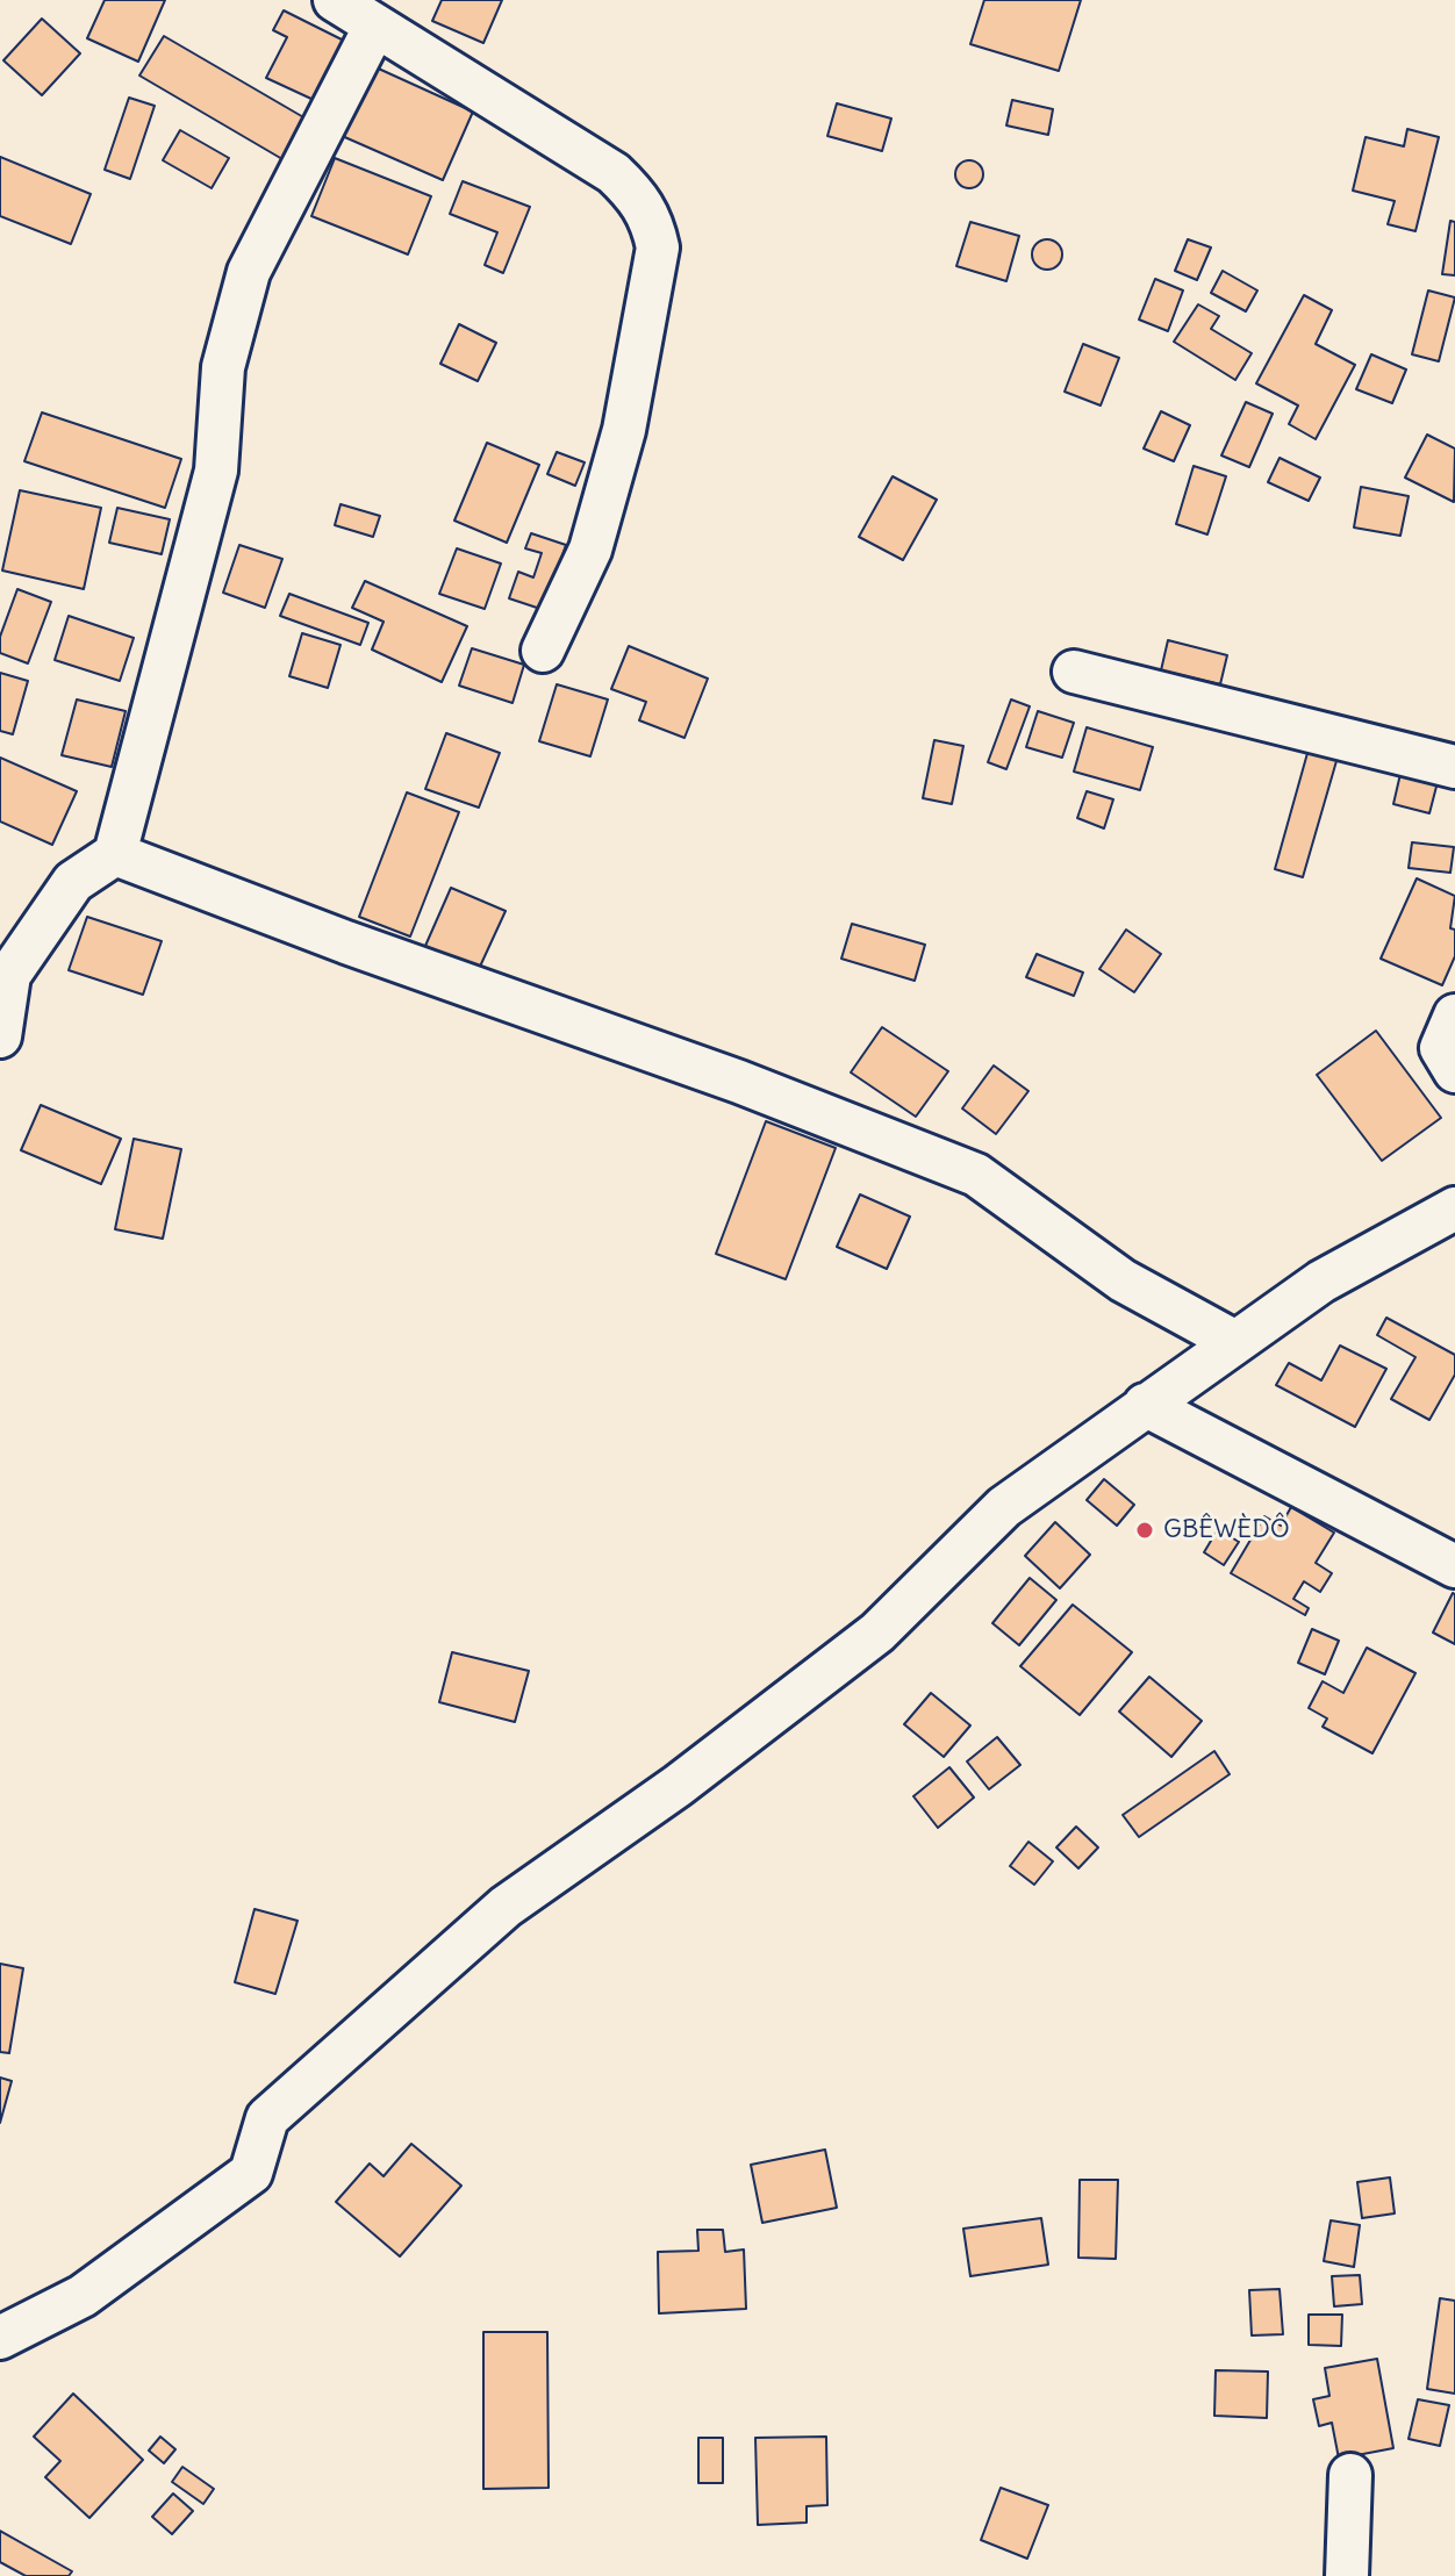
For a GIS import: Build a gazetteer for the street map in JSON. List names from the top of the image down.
{
  "places": ["GBÊWÈDÔ"]
}
